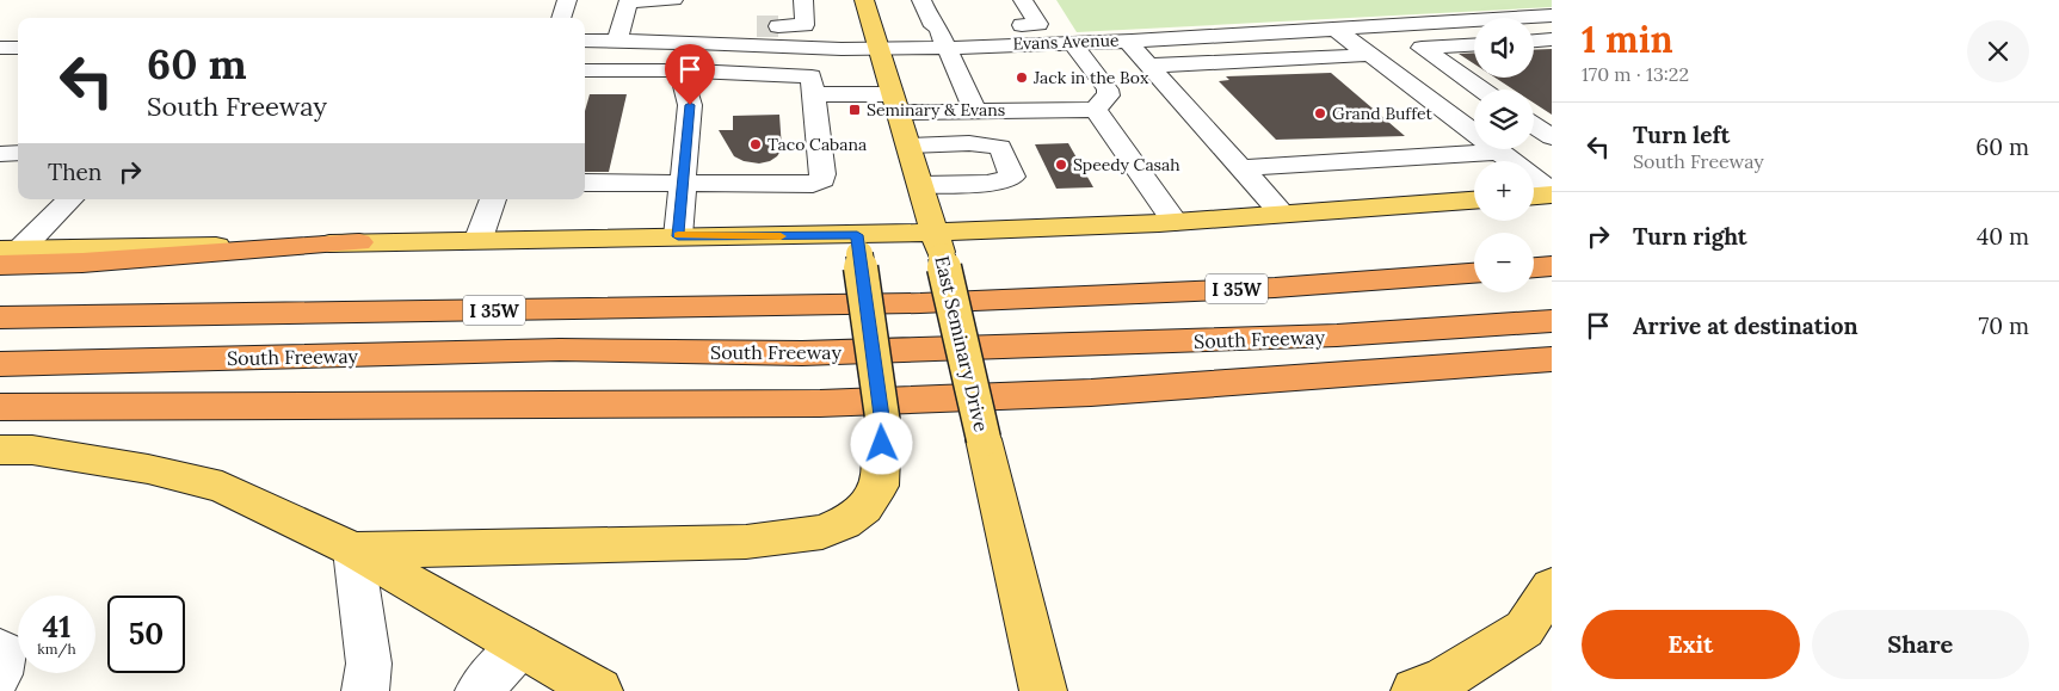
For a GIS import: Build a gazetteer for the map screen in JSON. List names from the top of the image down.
{
  "streets": {
    "highway": ["I 35W", "South Freeway"],
    "main road": ["East Seminary Drive"],
    "street": ["Evans Avenue"]
  },
  "crossings": [
    ["Evans Avenue", "East Seminary Drive"]
  ],
  "places": {
    "other": [
      "Jack in the Box",
      "Grand Buffet",
      "Taco Cabana",
      "Speedy Casah"
    ],
    "transit": ["Seminary & Evans"]
  },
  "page": {
    "heading": ["1 min", "170 m · 13:22"],
    "map_buttons": ["+", "−"],
    "turn": ["60 m", "South Freeway"],
    "list": [
      {
        "name": "Turn left",
        "note": "South Freeway",
        "value": "60 m"
      },
      {
        "name": "Turn right",
        "value": "40 m"
      },
      {
        "name": "Arrive at destination",
        "value": "70 m"
      }
    ],
    "then": "Then",
    "speed": "41 km/h",
    "limit": "50",
    "buttons": ["Exit", "Share"]
  }
}
